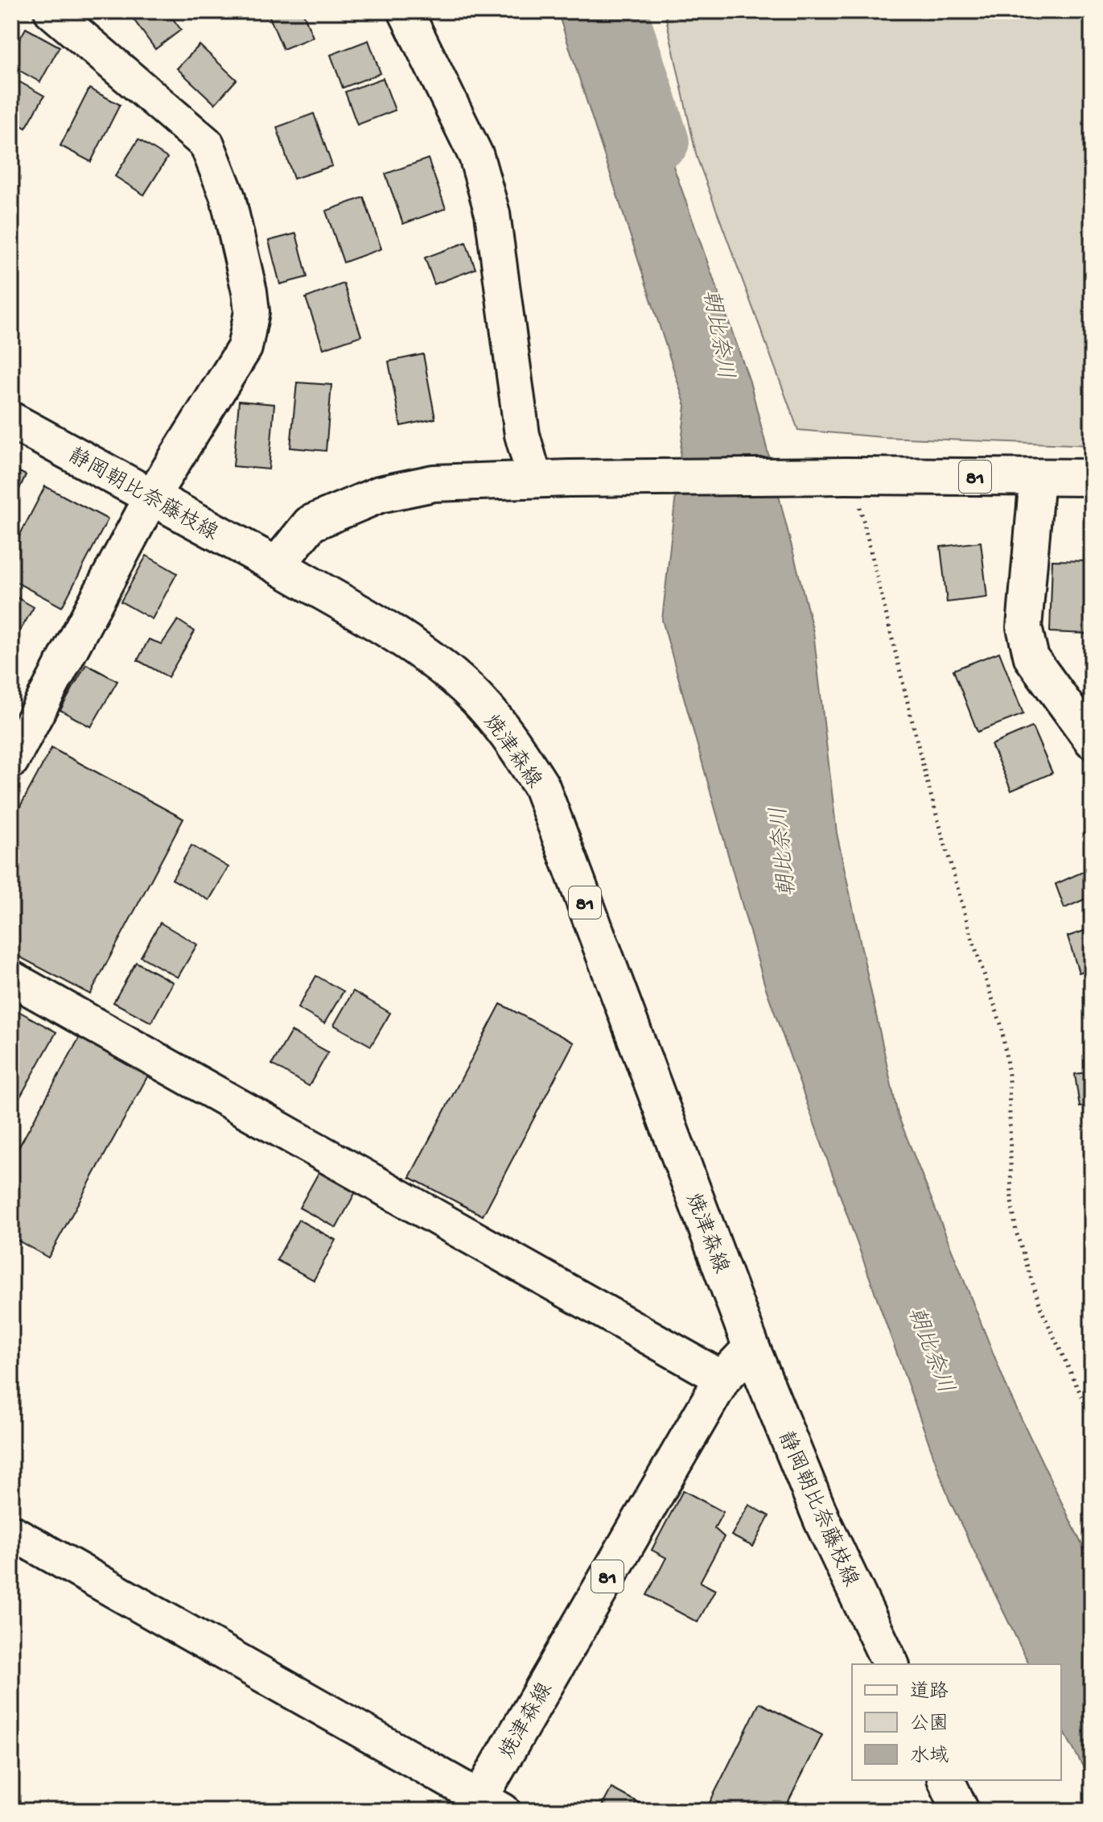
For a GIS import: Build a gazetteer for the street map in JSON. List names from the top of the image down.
{
  "streets": {
    "main road": ["81", "静岡朝比奈藤枝線", "焼津森線"]
  },
  "crossings": [
    ["81", "静岡朝比奈藤枝線"],
    ["81", "焼津森線"],
    ["静岡朝比奈藤枝線", "焼津森線"]
  ],
  "water": ["朝比奈川"],
  "legend": ["道路", "公園", "水域"]
}
